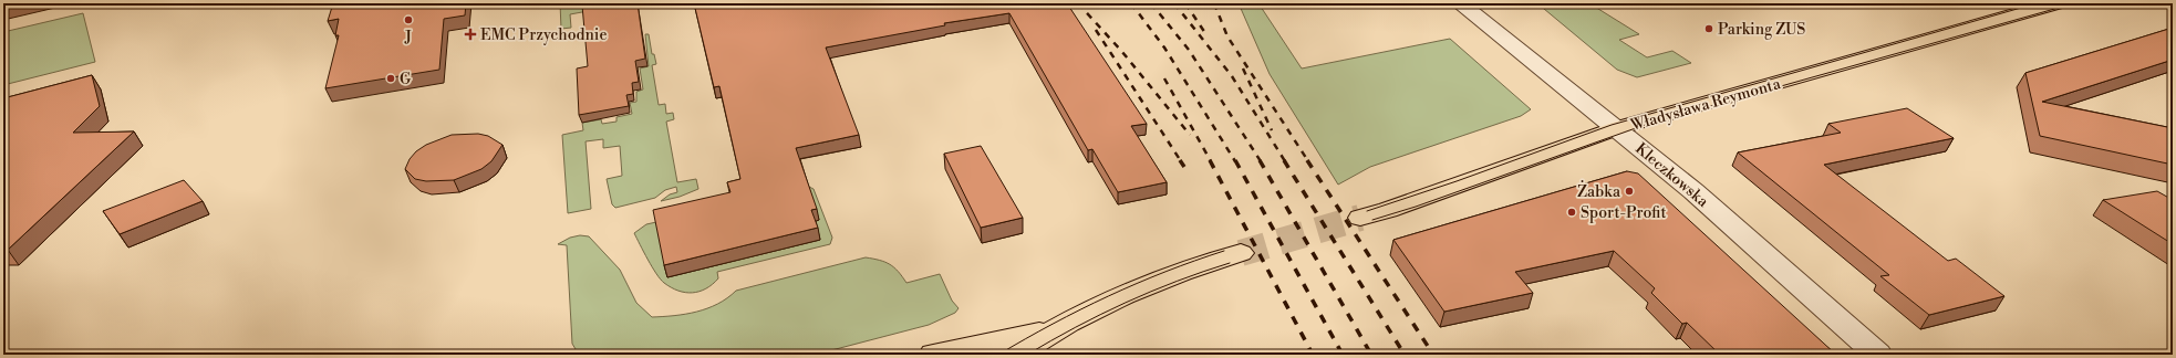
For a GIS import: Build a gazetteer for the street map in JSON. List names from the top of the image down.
{
  "streets": {
    "main road": ["Władysława Reymonta"],
    "street": ["Kleczkowska"]
  },
  "crossings": [
    ["Władysława Reymonta", "Kleczkowska"]
  ],
  "places": {
    "other": [
      "J",
      "Parking ZUS",
      "G",
      "Żabka",
      "Sport-Profit"
    ],
    "health": ["EMC Przychodnie"]
  }
}
